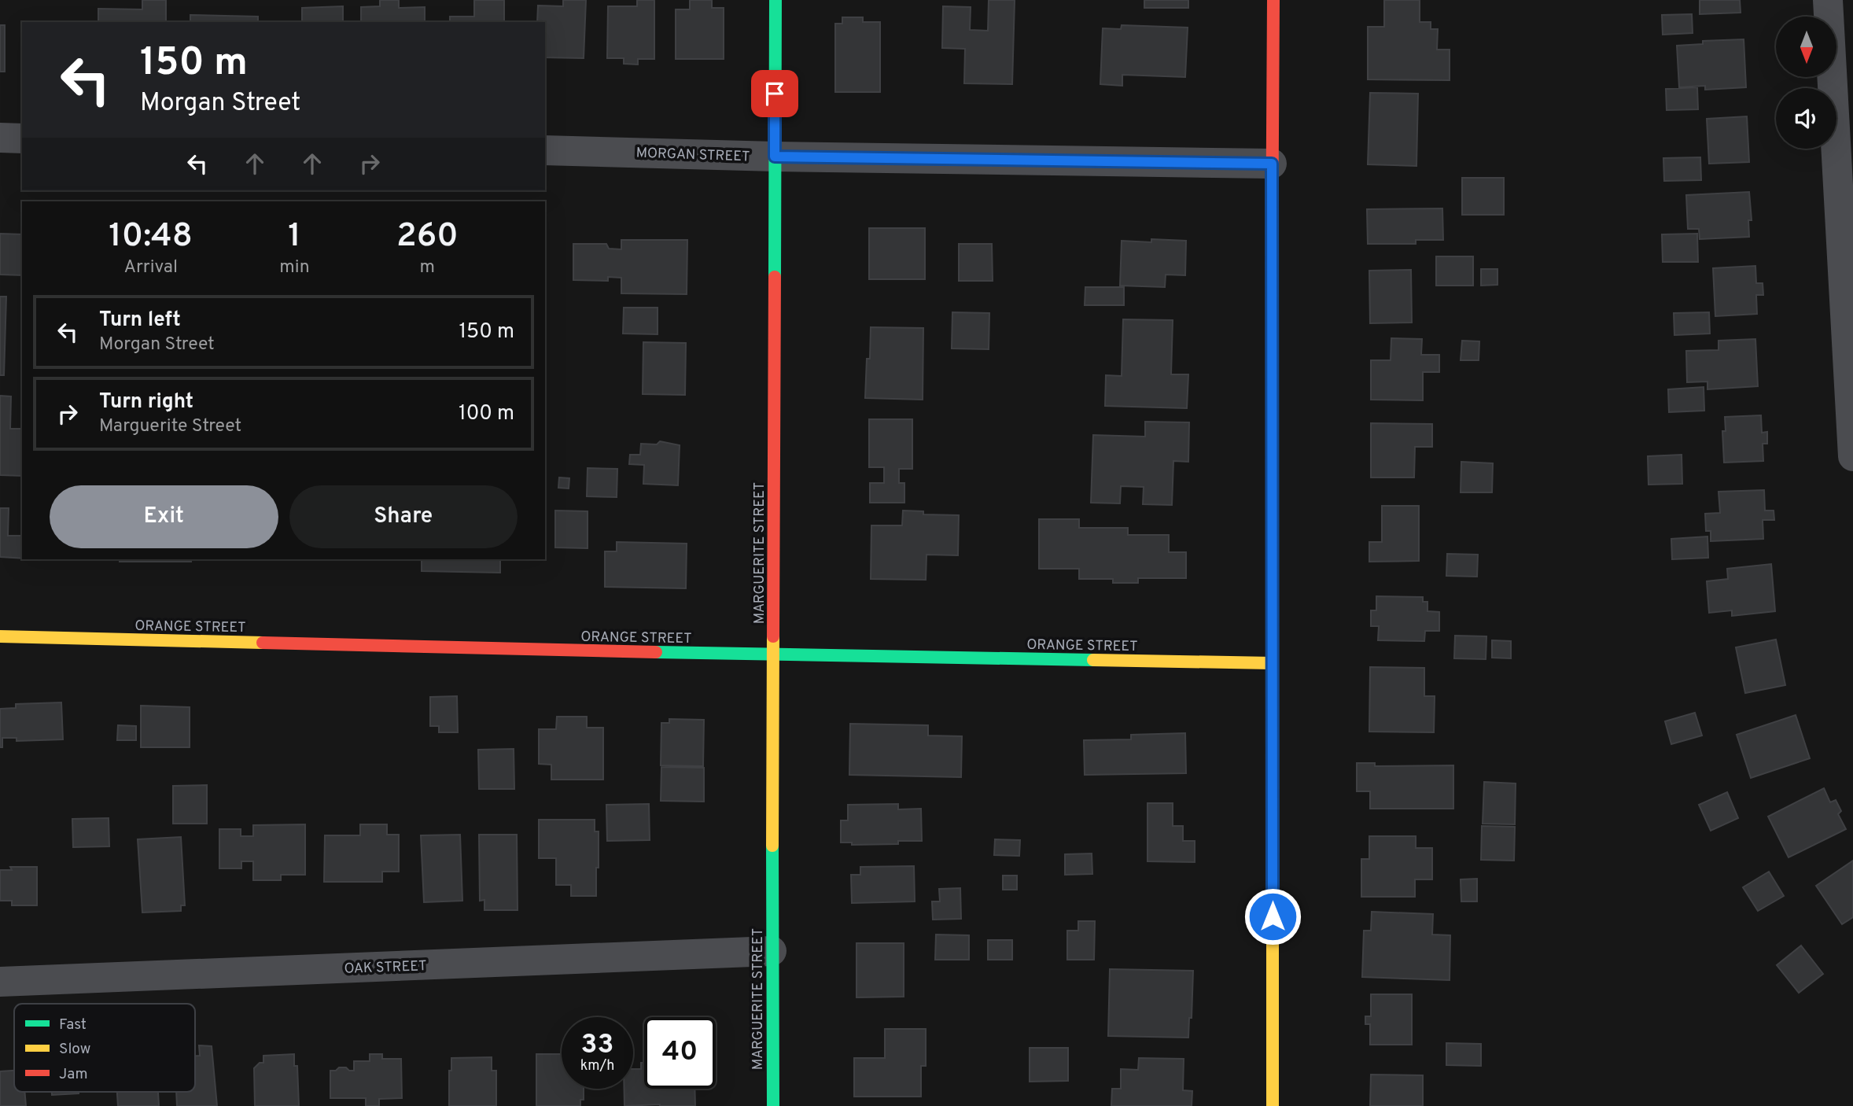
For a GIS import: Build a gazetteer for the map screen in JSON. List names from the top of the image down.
{
  "streets": {
    "street": [
      "MORGAN STREET",
      "MARGUERITE STREET",
      "ORANGE STREET",
      "OAK STREET"
    ]
  },
  "crossings": [
    ["MORGAN STREET", "MARGUERITE STREET"],
    ["MARGUERITE STREET", "ORANGE STREET"],
    ["MARGUERITE STREET", "OAK STREET"]
  ],
  "legend": ["Fast", "Slow", "Jam"],
  "north": "bottom",
  "page": {
    "turn": ["150 m", "Morgan Street"],
    "eta": [
      "10:48",
      "Arrival",
      "1",
      "min",
      "260",
      "m"
    ],
    "list": [
      {
        "name": "Turn left",
        "note": "Morgan Street",
        "value": "150 m"
      },
      {
        "name": "Turn right",
        "note": "Marguerite Street",
        "value": "100 m"
      }
    ],
    "buttons": ["Exit", "Share"],
    "speed": "33 km/h",
    "limit": "40"
  }
}
